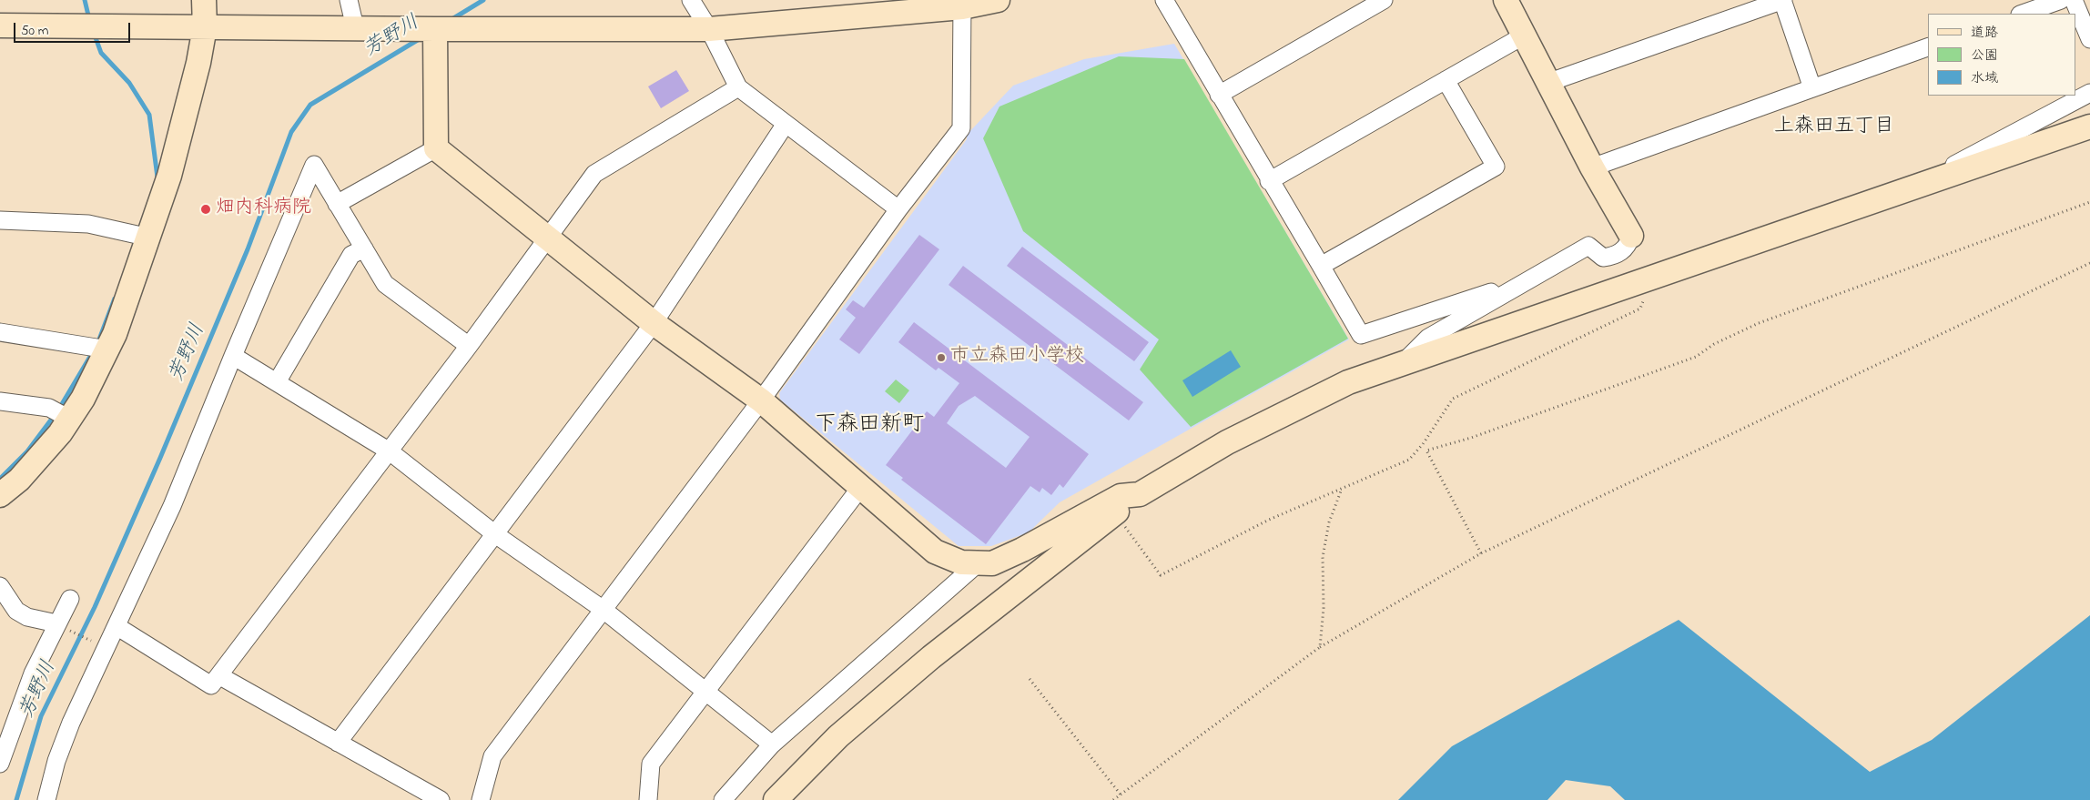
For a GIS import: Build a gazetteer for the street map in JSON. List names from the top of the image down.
{
  "districts": ["上森田五丁目", "下森田新町"],
  "water": ["芳野川"],
  "places": ["畑内科病院", "市立森田小学校"],
  "legend": ["道路", "公園", "水域"],
  "scale_bar": "50 m"
}
